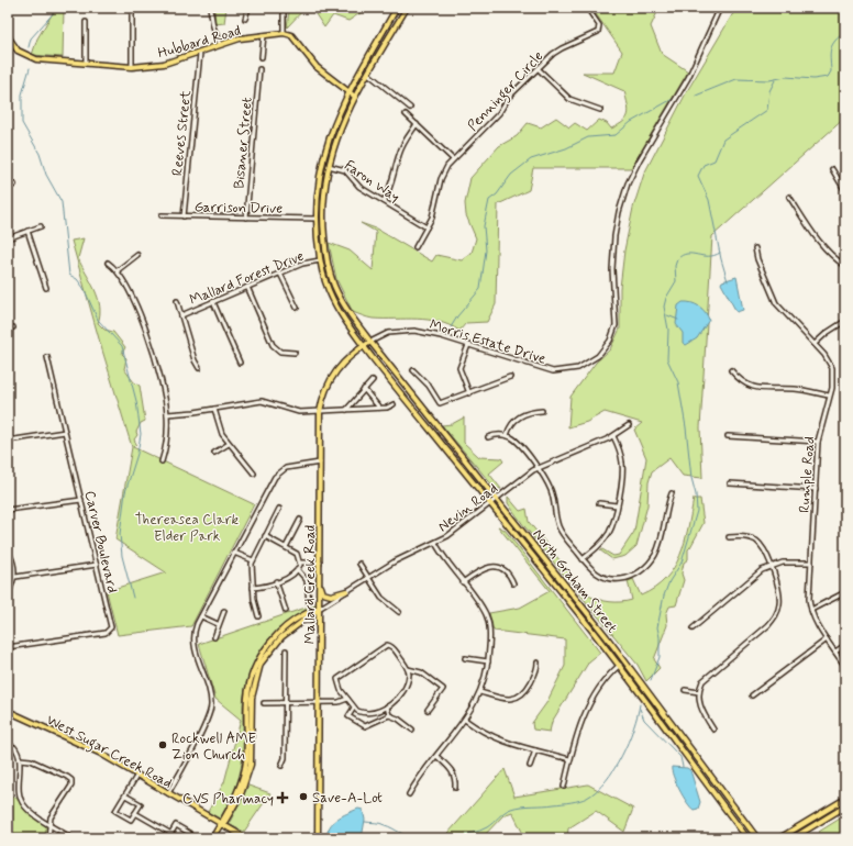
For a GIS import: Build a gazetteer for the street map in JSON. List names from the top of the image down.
{
  "streets": {
    "main road": [
      "Hubbard Road",
      "Nevin Road",
      "North Graham Street",
      "Mallard Creek Road",
      "West Sugar Creek Road"
    ],
    "street": [
      "Penninger Circle",
      "Reeves Street",
      "Bisaner Street",
      "Faron Way",
      "Garrison Drive",
      "Mallard Forest Drive",
      "Morris Estate Drive",
      "Rumple Road",
      "Carver Boulevard"
    ]
  },
  "crossings": [
    ["Hubbard Road", "Reeves Street"],
    ["Penninger Circle", "Faron Way"],
    ["Reeves Street", "Garrison Drive"],
    ["Bisaner Street", "Garrison Drive"],
    ["Morris Estate Drive", "North Graham Street"],
    ["Morris Estate Drive", "Mallard Creek Road"],
    ["Nevin Road", "North Graham Street"],
    ["Nevin Road", "Mallard Creek Road"],
    ["Nevin Road", "West Sugar Creek Road"],
    ["North Graham Street", "Mallard Creek Road"]
  ],
  "parks": ["Thereasea Clark Elder Park"],
  "places": {
    "other": ["Rockwell AME Zion Church", "Save-A-Lot"],
    "health": ["CVS Pharmacy"]
  }
}
